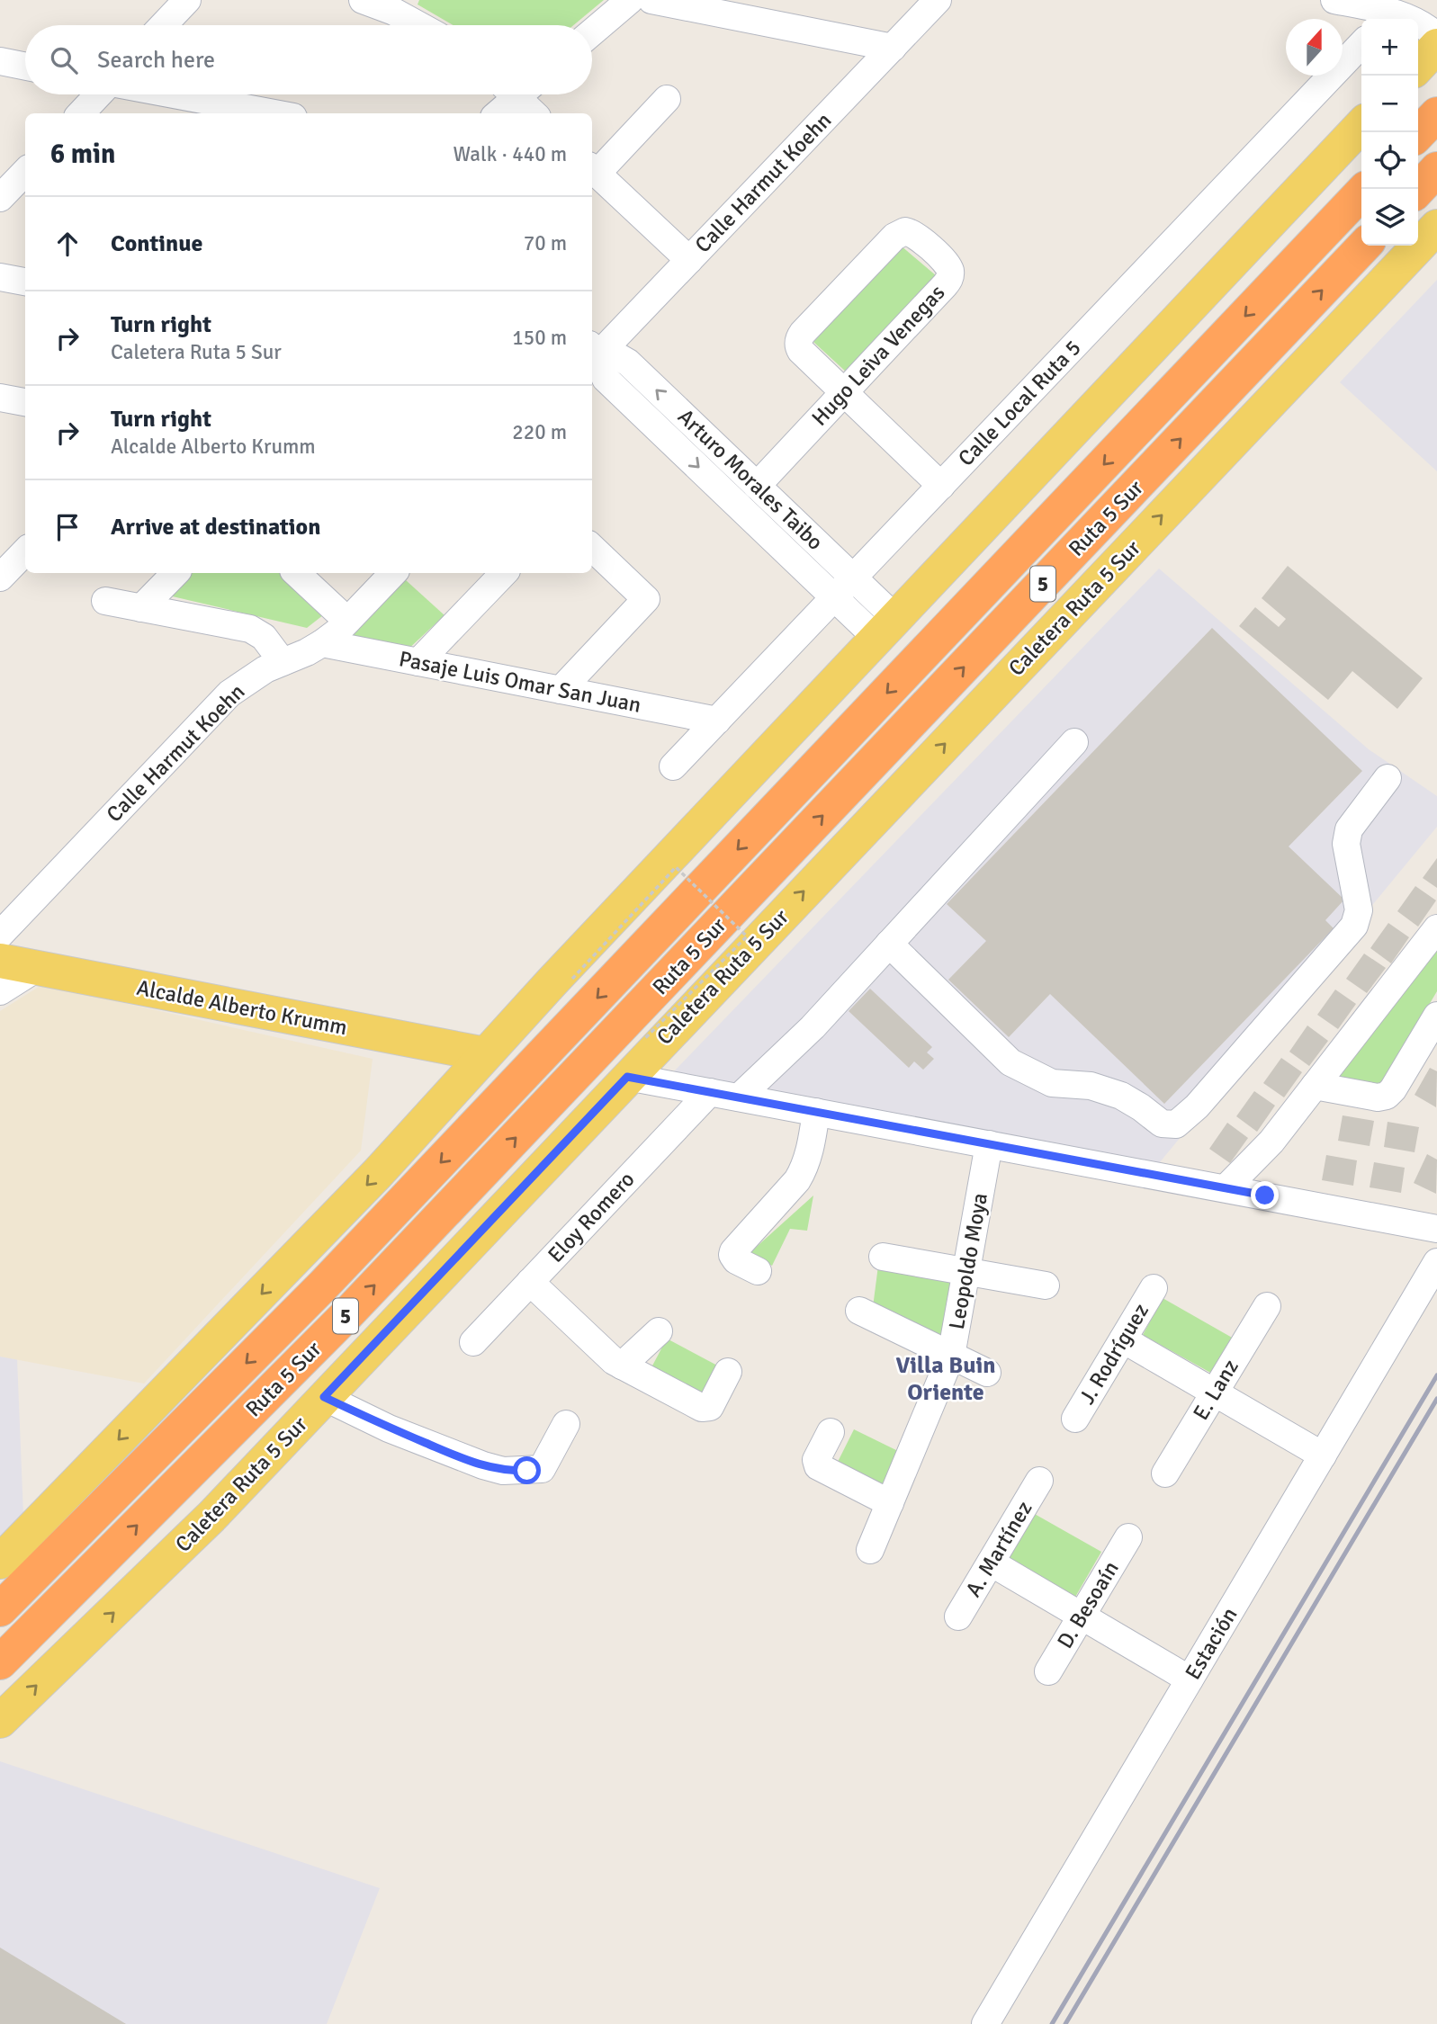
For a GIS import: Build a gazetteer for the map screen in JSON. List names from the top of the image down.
{
  "streets": {
    "highway": ["Ruta 5 Sur", "5"],
    "main road": ["Caletera Ruta 5 Sur", "Alcalde Alberto Krumm"],
    "street": [
      "Calle Harmut Koehn",
      "Hugo Leiva Venegas",
      "Calle Local Ruta 5",
      "Arturo Morales Taibo",
      "Pasaje Luis Omar San Juan",
      "Eloy Romero",
      "Leopoldo Moya",
      "J. Rodríguez",
      "E. Lanz",
      "A. Martínez",
      "D. Besoaín",
      "Estación"
    ]
  },
  "crossings": [
    ["Calle Harmut Koehn", "Arturo Morales Taibo"],
    ["Calle Harmut Koehn", "Pasaje Luis Omar San Juan"],
    ["Hugo Leiva Venegas", "Arturo Morales Taibo"],
    ["Calle Local Ruta 5", "Arturo Morales Taibo"],
    ["Calle Local Ruta 5", "Pasaje Luis Omar San Juan"]
  ],
  "districts": ["Villa Buin Oriente"],
  "north": "top",
  "page": {
    "map_buttons": ["+", "−"],
    "search": "Search here",
    "heading": ["6 min", "Walk · 440 m"],
    "list": [
      ["Continue", "70 m"],
      ["Turn right", "Caletera Ruta 5 Sur", "150 m"],
      ["Turn right", "Alcalde Alberto Krumm", "220 m"],
      "Arrive at destination"
    ]
  }
}
